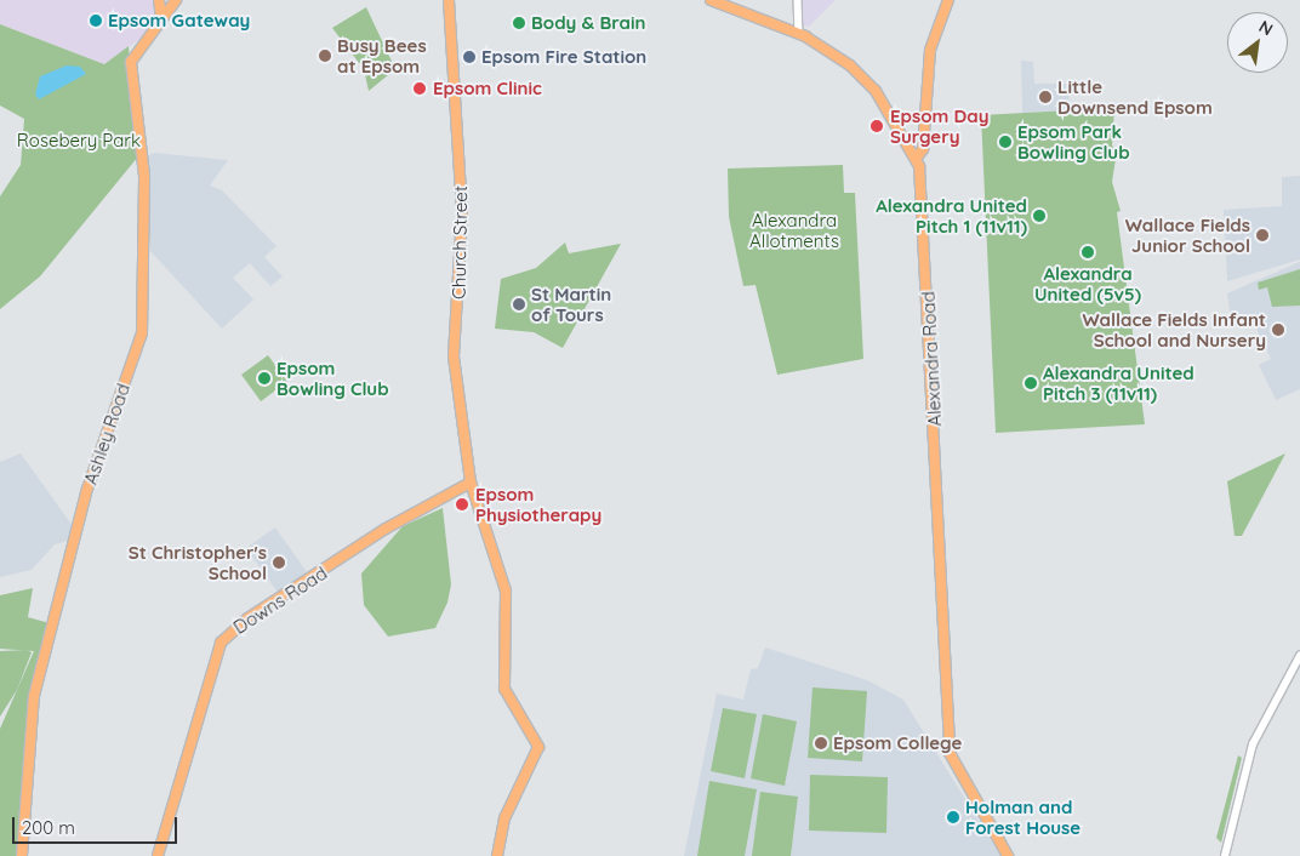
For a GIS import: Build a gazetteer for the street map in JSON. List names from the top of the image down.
{
  "streets": {
    "main road": [
      "Church Street",
      "Alexandra Road",
      "Ashley Road",
      "Downs Road"
    ]
  },
  "crossings": [
    ["Church Street", "Downs Road"]
  ],
  "parks": ["Rosebery Park", "Alexandra Allotments"],
  "places": [
    "Epsom Gateway",
    "Body & Brain",
    "Busy Bees at Epsom",
    "Epsom Fire Station",
    "Epsom Clinic",
    "Little Downsend Epsom",
    "Epsom Day Surgery",
    "Epsom Park Bowling Club",
    "Alexandra United Pitch 1 (11v11)",
    "Wallace Fields Junior School",
    "Alexandra United (5v5)",
    "St Martin of Tours",
    "Wallace Fields Infant School and Nursery",
    "Epsom Bowling Club",
    "Alexandra United Pitch 3 (11v11)",
    "Epsom Physiotherapy",
    "St Christopher's School",
    "Epsom College",
    "Holman and Forest House"
  ],
  "scale_bar": "200 m",
  "north": "top right"
}
